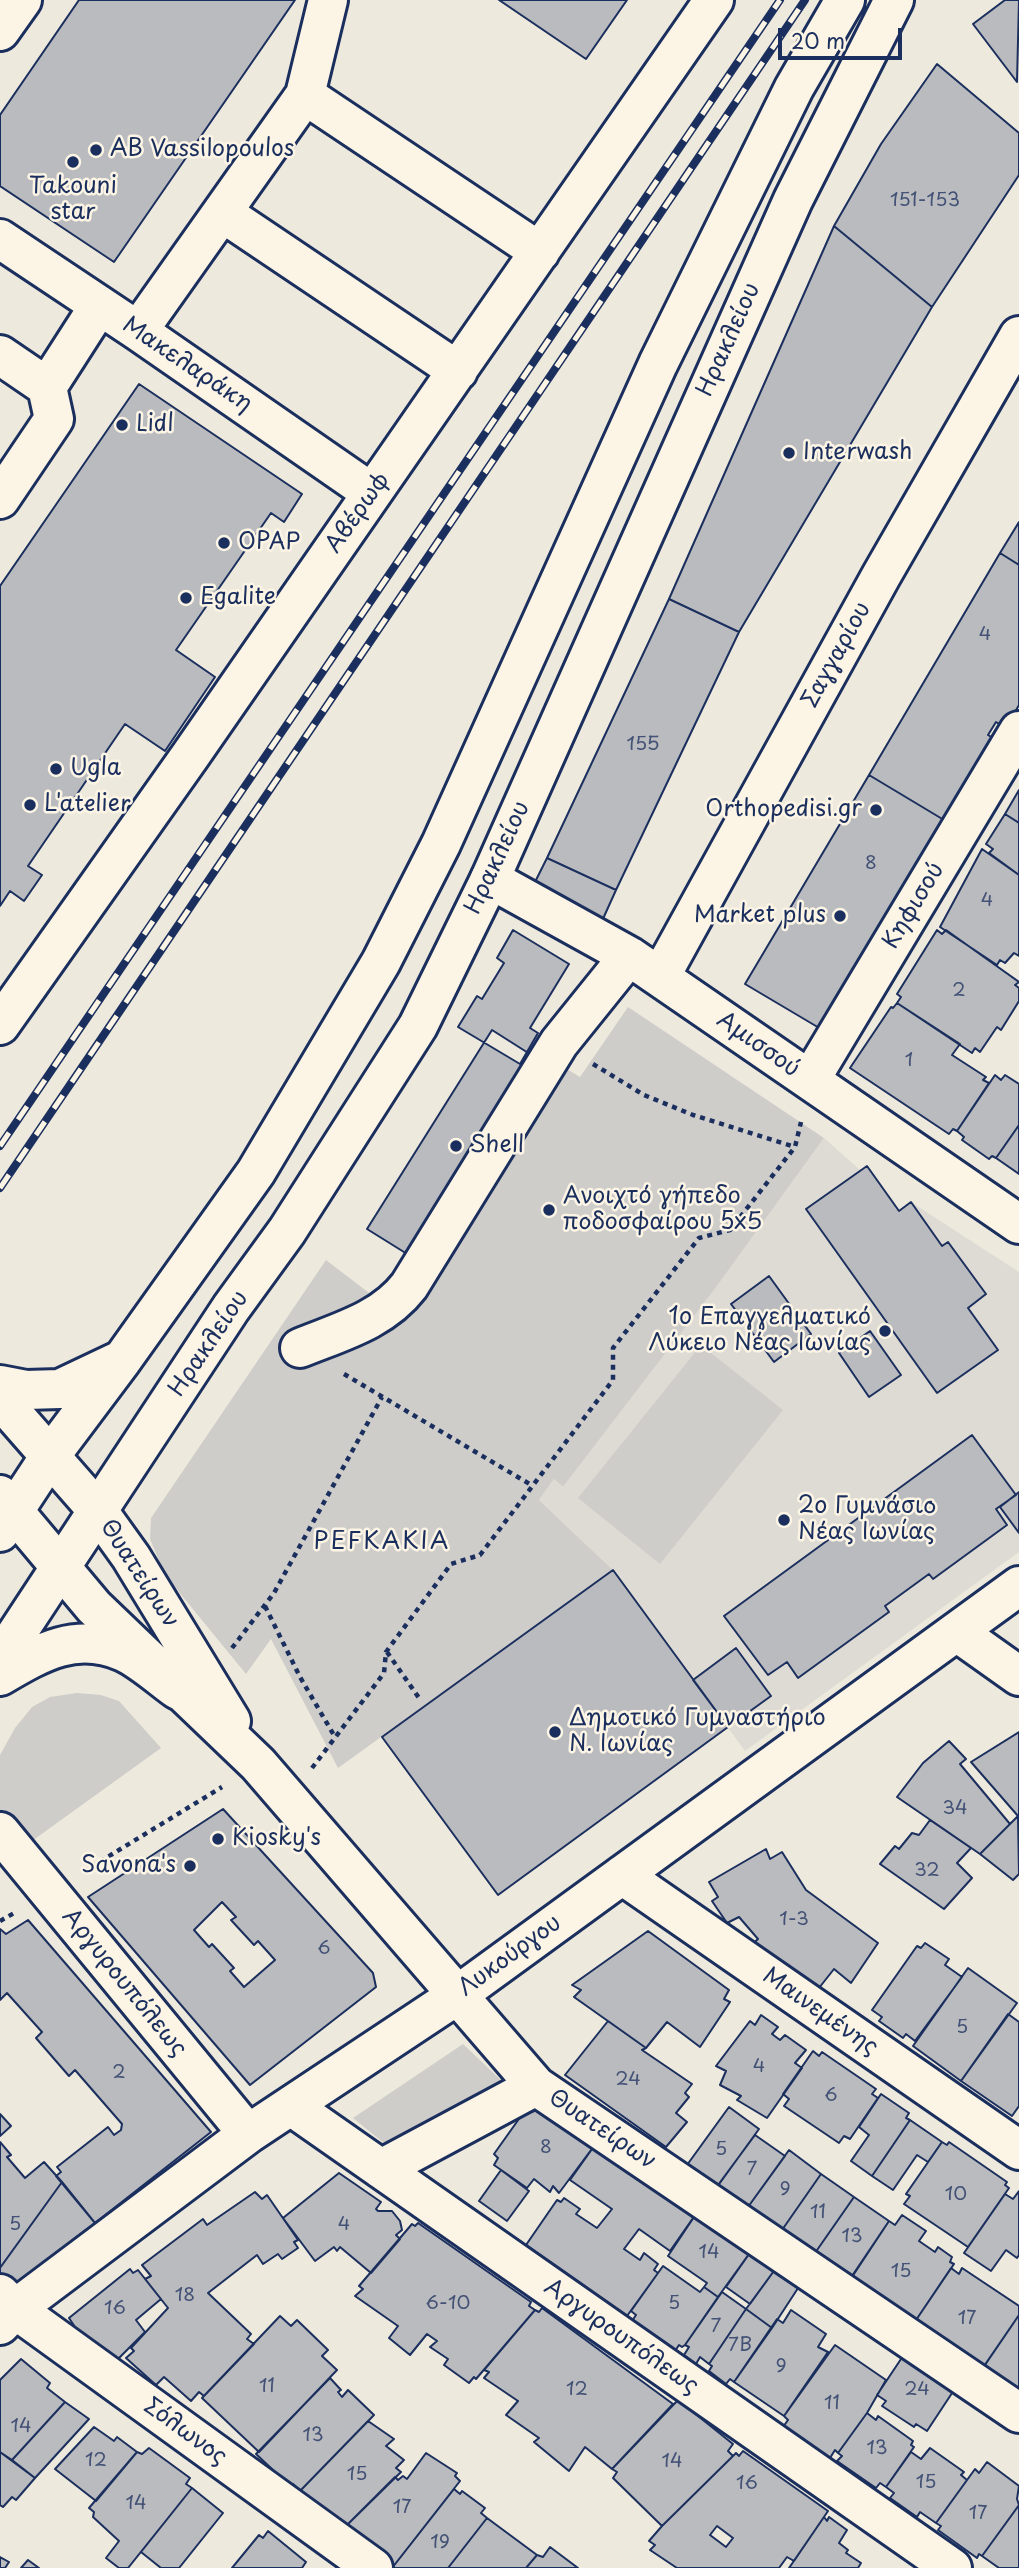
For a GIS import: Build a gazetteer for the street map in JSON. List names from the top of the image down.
{
  "streets": {
    "street": [
      "Ηρακλείου",
      "Μακελαράκη",
      "Αβέρωφ",
      "Σαγγαρίου",
      "Κηφισού",
      "Αμισσού",
      "Θυατείρων",
      "Λυκούργου",
      "Αργυρουπόλεως",
      "Μαινεμένης",
      "Σόλωνος"
    ]
  },
  "crossings": [
    ["Ηρακλείου", "Αμισσού"],
    ["Ηρακλείου", "Θυατείρων"],
    ["Μακελαράκη", "Αβέρωφ"],
    ["Σαγγαρίου", "Αμισσού"],
    ["Κηφισού", "Αμισσού"],
    ["Θυατείρων", "Λυκούργου"],
    ["Λυκούργου", "Αργυρουπόλεως"],
    ["Λυκούργου", "Μαινεμένης"],
    ["Λυκούργου", "Σόλωνος"]
  ],
  "districts": ["PEFKAKIA"],
  "places": [
    "AB Vassilopoulos",
    "Takouni star",
    "Lidl",
    "Interwash",
    "OPAP",
    "Egalite",
    "Ugla",
    "L'atelier",
    "Orthopedisi.gr",
    "Market plus",
    "Shell",
    "Ανοιχτό γήπεδο ποδοσφαίρου 5x5",
    "1ο Επαγγελματικό Λύκειο Νέας Ιωνίας",
    "2ο Γυμνάσιο Νέας Ιωνίας",
    "Δημοτικό Γυμναστήριο Ν. Ιωνίας",
    "Kiosky's",
    "Savona's"
  ],
  "house_numbers": [
    "151-153",
    "4",
    "155",
    "8",
    "4",
    "2",
    "1",
    "34",
    "32",
    "1-3",
    "6",
    "5",
    "4",
    "2",
    "24",
    "6",
    "8",
    "5",
    "7",
    "9",
    "10",
    "11",
    "5",
    "4",
    "13",
    "14",
    "15",
    "18",
    "6-10",
    "5",
    "16",
    "17",
    "7",
    "7Β",
    "9",
    "11",
    "12",
    "24",
    "11",
    "14",
    "13",
    "13",
    "12",
    "14",
    "15",
    "15",
    "16",
    "14",
    "17",
    "17",
    "19"
  ],
  "scale_bar": "20 m"
}
